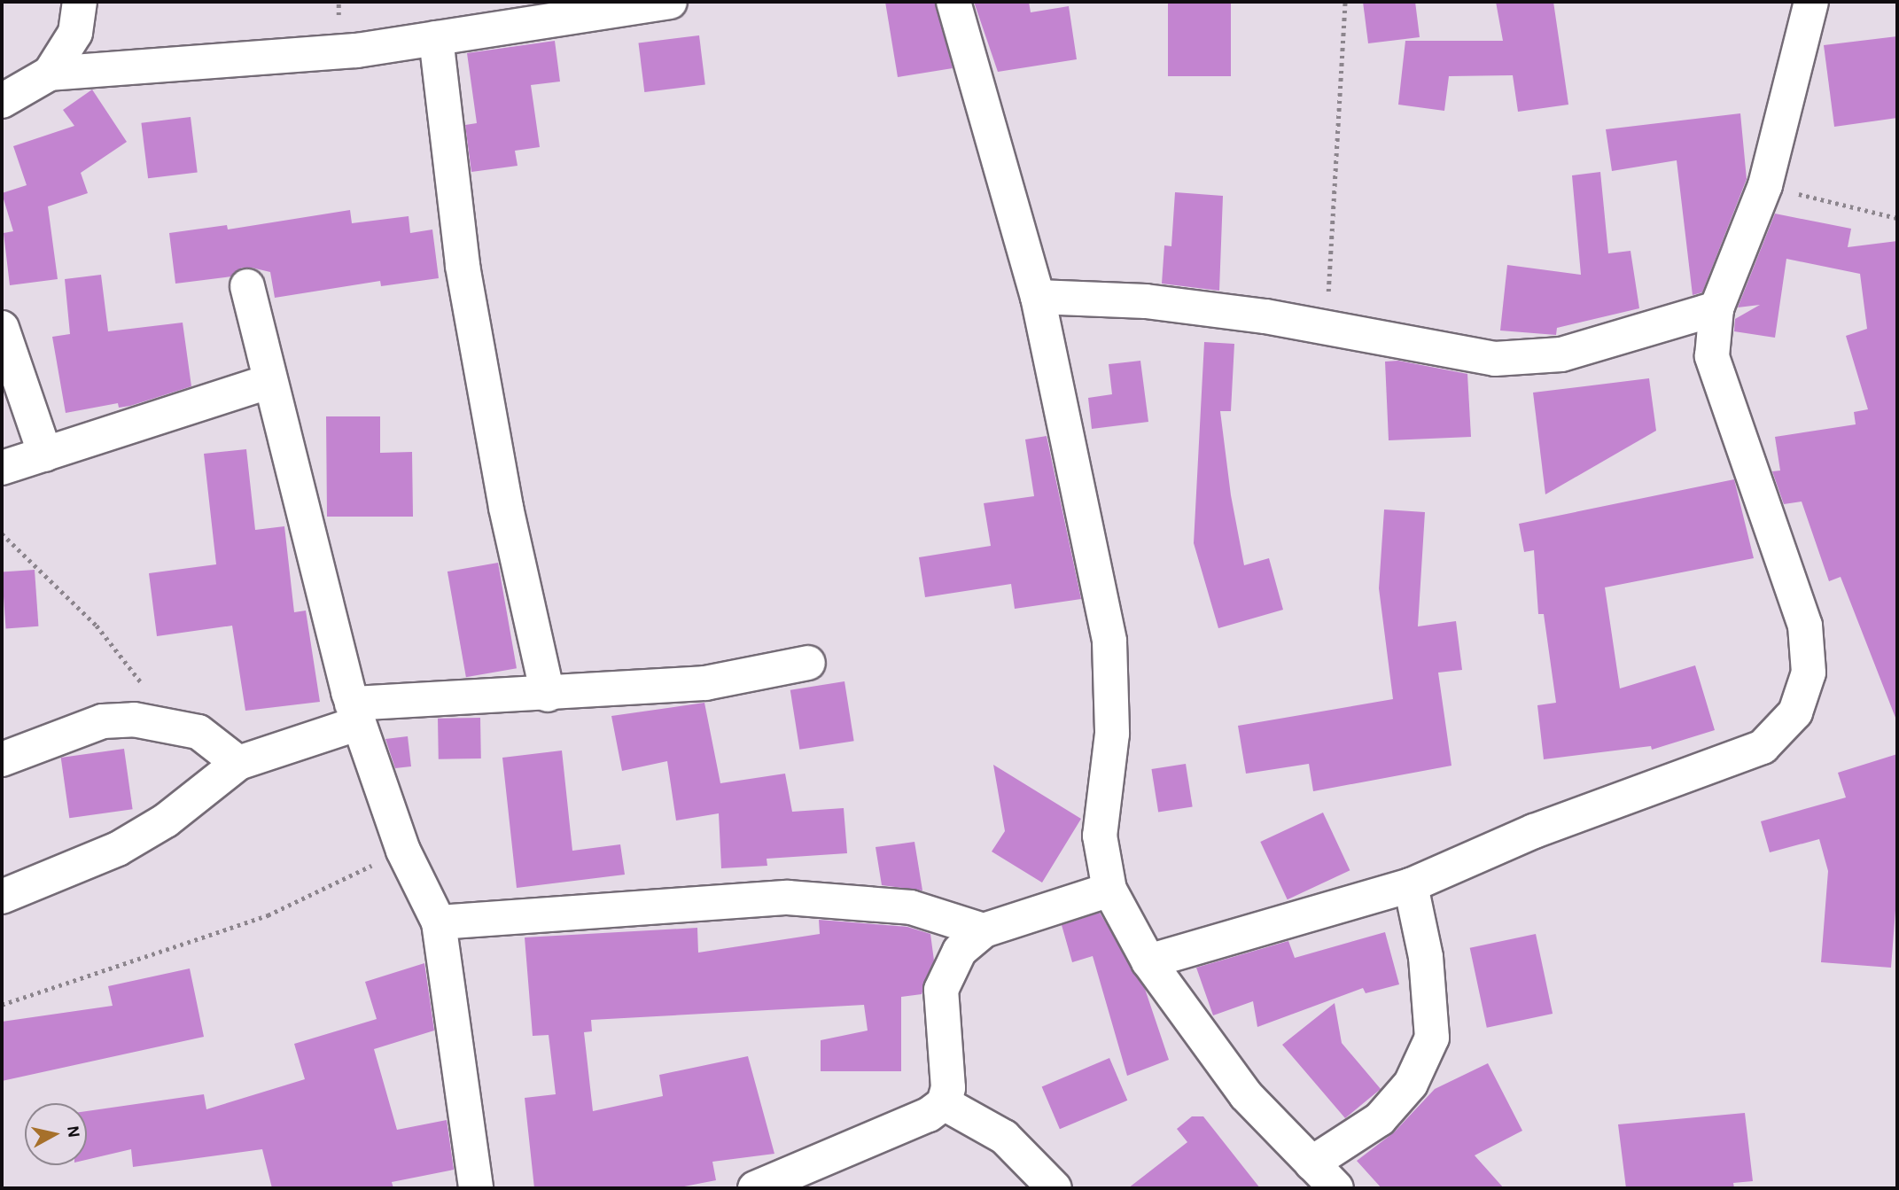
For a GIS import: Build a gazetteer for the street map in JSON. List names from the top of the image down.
{
  "north": "right"
}
